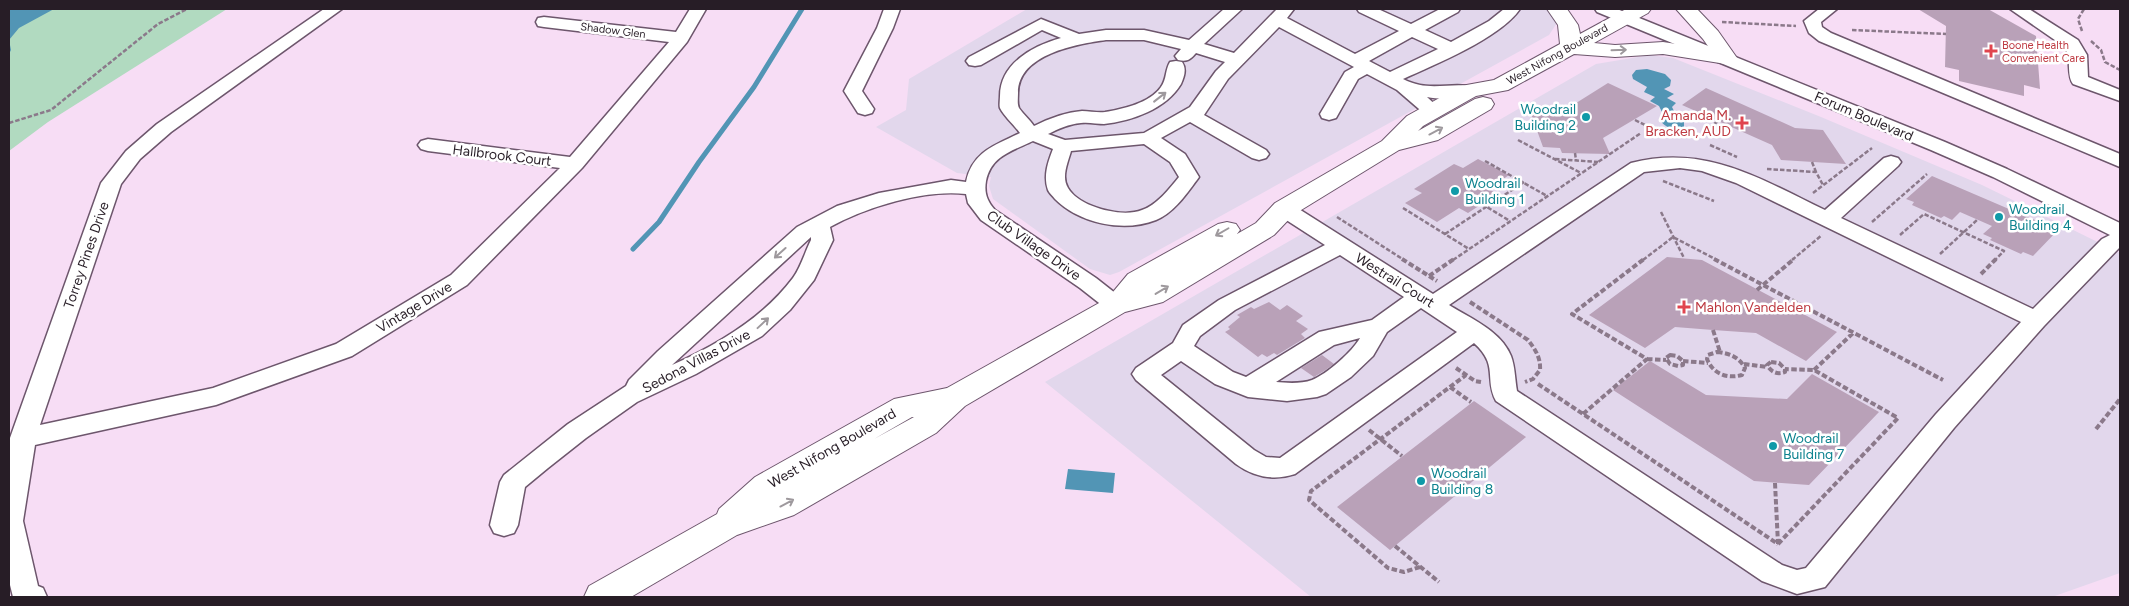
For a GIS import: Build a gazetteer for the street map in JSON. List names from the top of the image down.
{
  "streets": {
    "main road": ["West Nifong Boulevard"],
    "street": [
      "Shadow Glen",
      "Forum Boulevard",
      "Hallbrook Court",
      "Club Village Drive",
      "Torrey Pines Drive",
      "Westrail Court",
      "Vintage Drive",
      "Sedona Villas Drive"
    ]
  },
  "crossings": [
    ["Shadow Glen", "Vintage Drive"],
    ["West Nifong Boulevard", "Forum Boulevard"],
    ["West Nifong Boulevard", "Club Village Drive"],
    ["West Nifong Boulevard", "Westrail Court"],
    ["Hallbrook Court", "Vintage Drive"],
    ["Club Village Drive", "Sedona Villas Drive"],
    ["Torrey Pines Drive", "Vintage Drive"]
  ],
  "places": {
    "health": ["Boone Health Convenient Care", "Amanda M. Bracken, AUD", "Mahlon Vandelden"],
    "other": [
      "Woodrail Building 2",
      "Woodrail Building 1",
      "Woodrail Building 4",
      "Woodrail Building 7",
      "Woodrail Building 8"
    ]
  }
}
